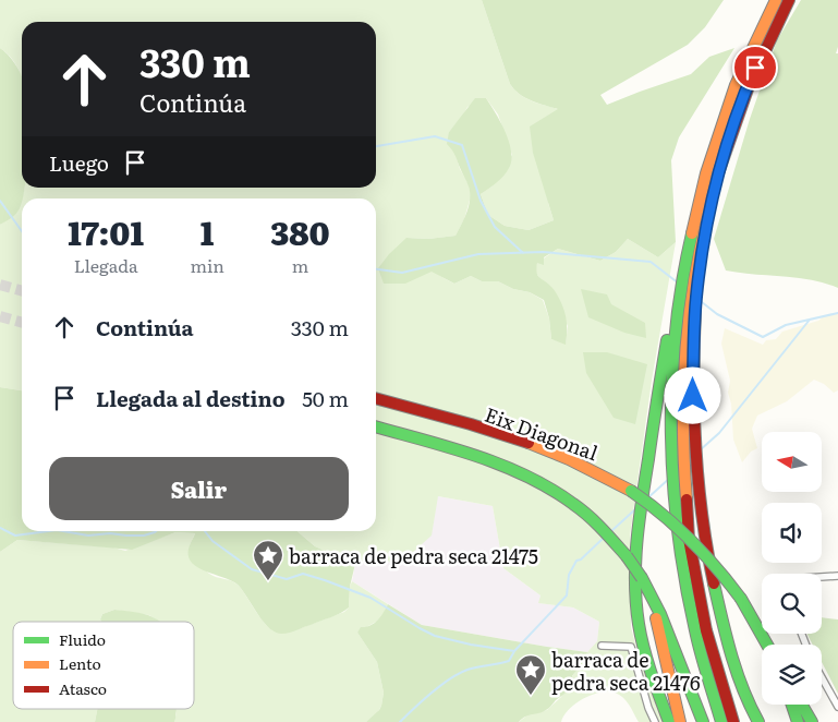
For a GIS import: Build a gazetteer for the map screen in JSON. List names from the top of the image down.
{
  "streets": {
    "highway": ["Eix Diagonal"]
  },
  "places": {
    "place": ["barraca de pedra seca 21475", "barraca de pedra seca 21476"]
  },
  "legend": ["Fluido", "Lento", "Atasco"],
  "north": "left",
  "page": {
    "turn": ["330 m", "Continúa"],
    "then": "Luego",
    "eta": [
      "17:01",
      "Llegada",
      "1",
      "min",
      "380",
      "m"
    ],
    "list": [
      {
        "name": "Continúa",
        "value": "330 m"
      },
      {
        "name": "Llegada al destino",
        "value": "50 m"
      }
    ],
    "buttons": "Salir"
  }
}
